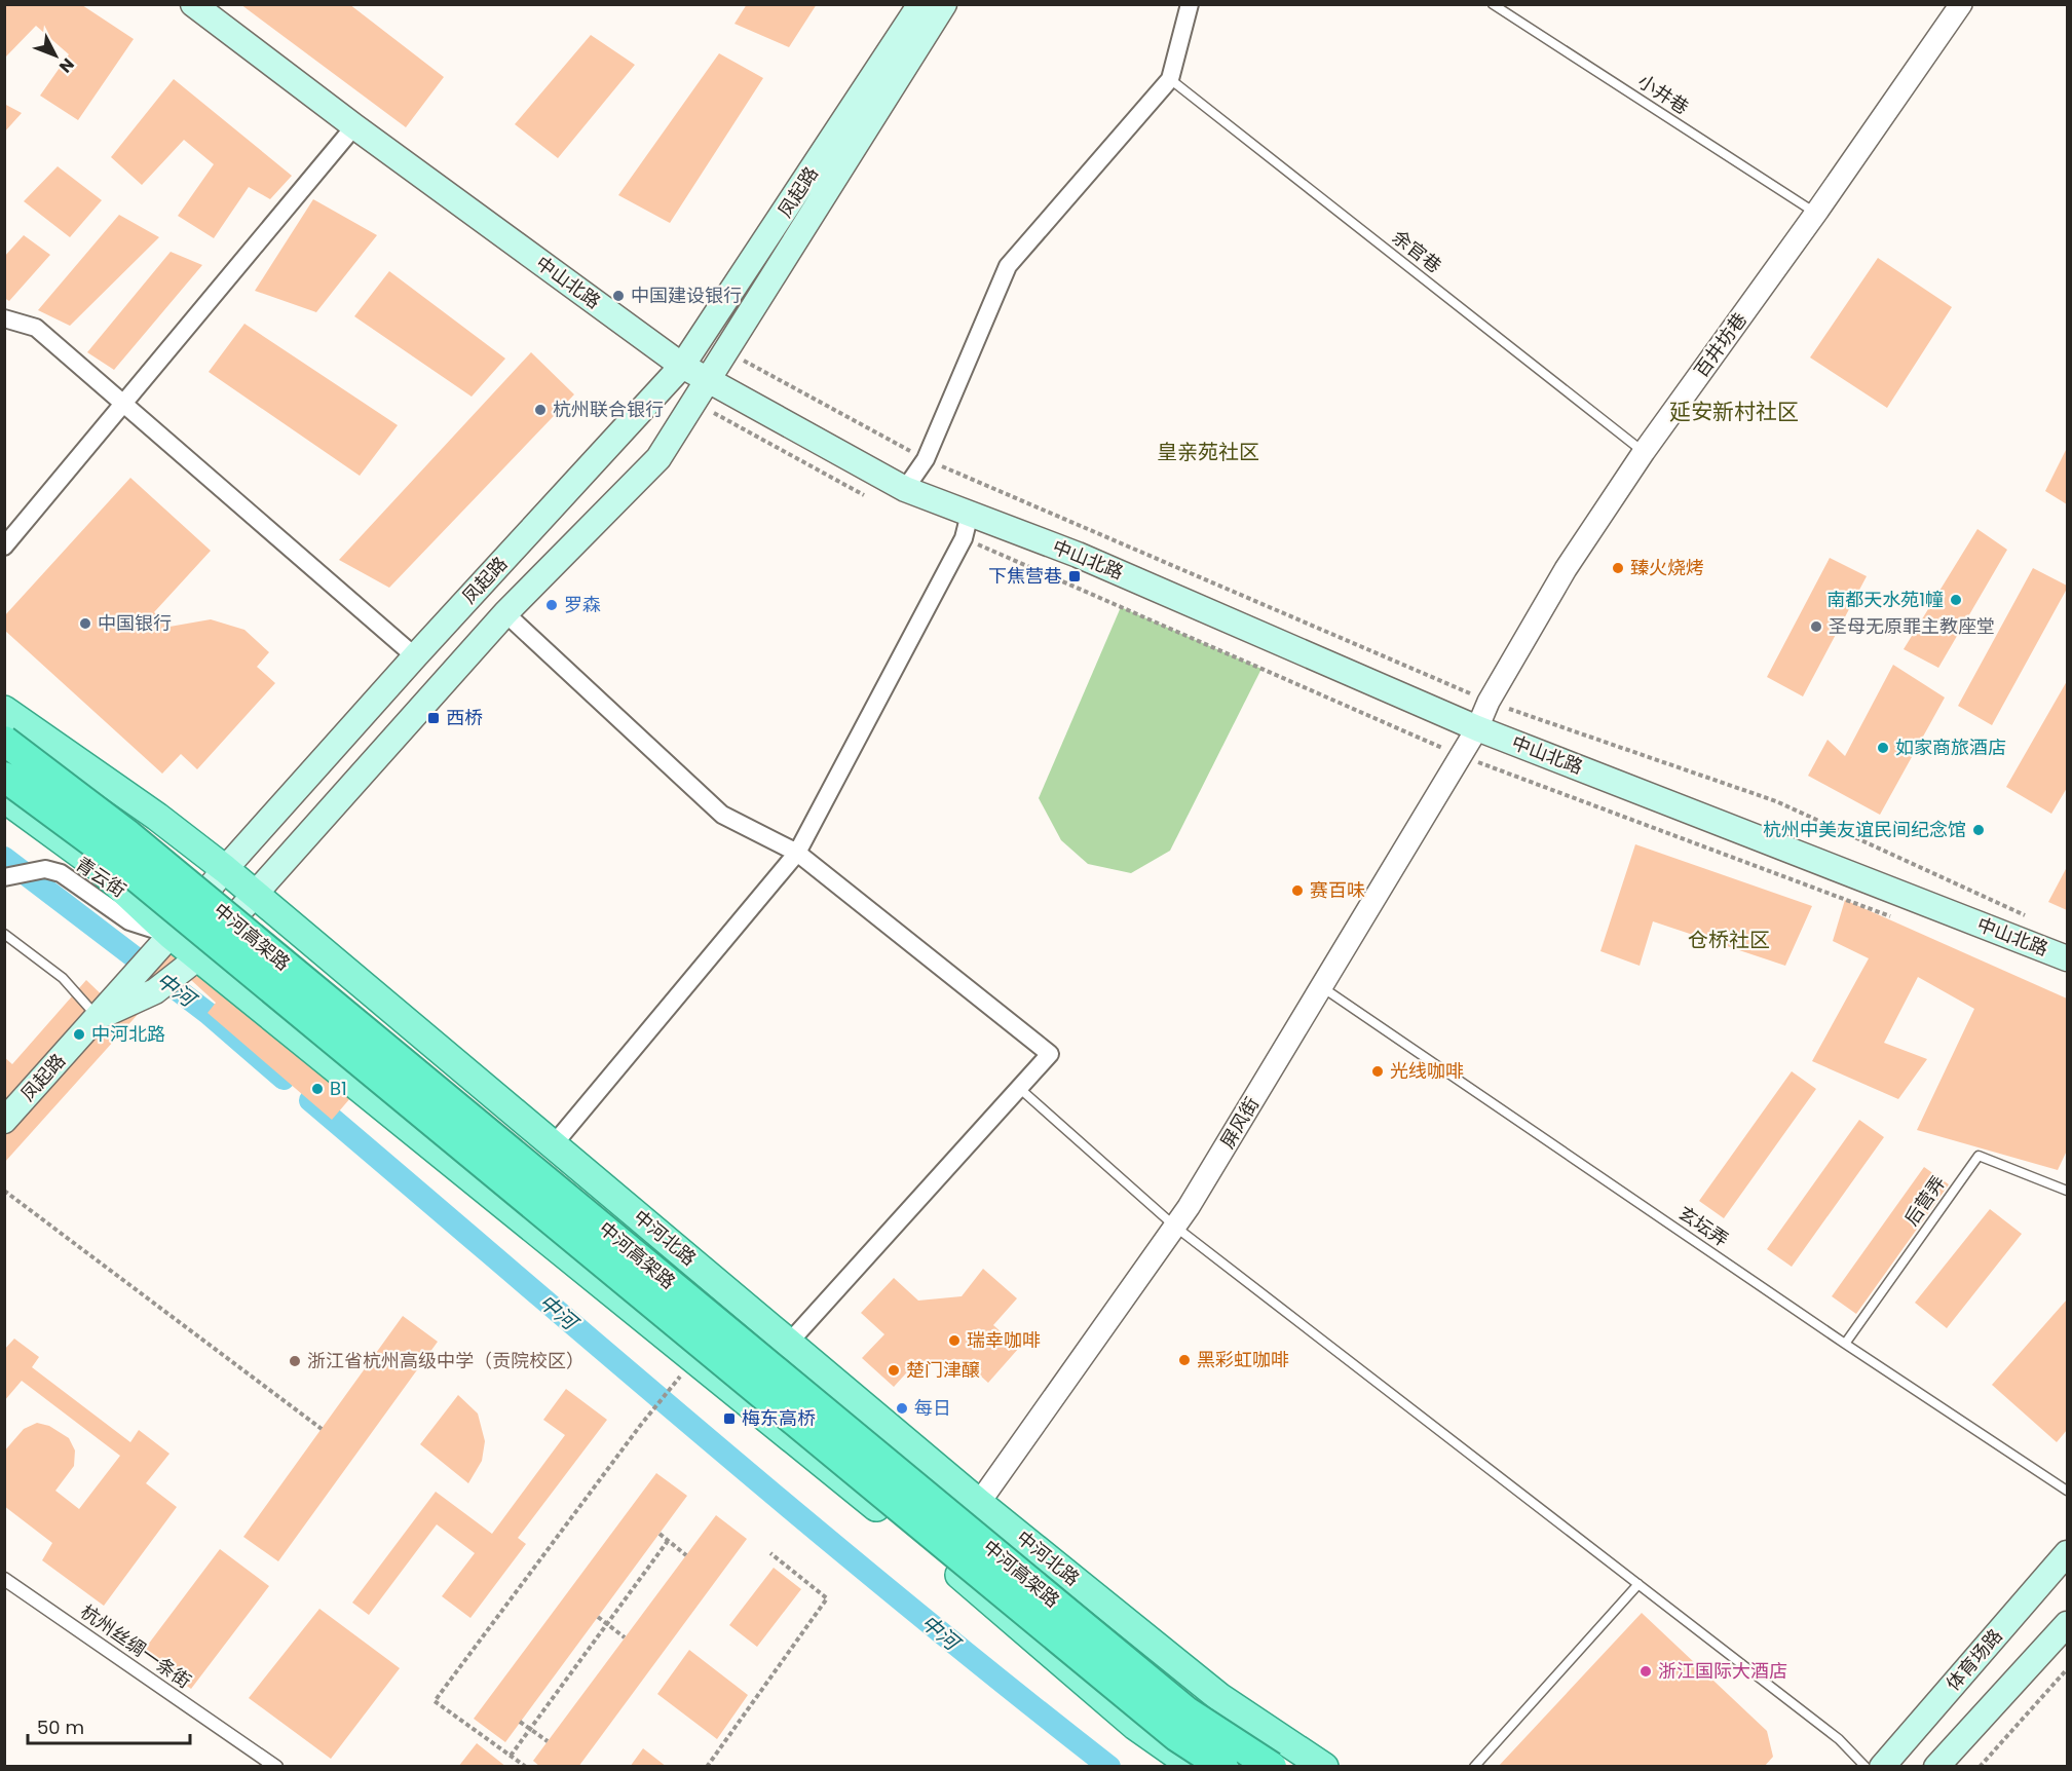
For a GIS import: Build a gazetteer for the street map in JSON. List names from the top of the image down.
{
  "streets": {
    "highway": ["中河高架路"],
    "main road": [
      "凤起路",
      "中山北路",
      "中河北路",
      "体育场路"
    ],
    "street": [
      "百井坊巷",
      "青云街",
      "屏风街",
      "杭州丝绸一条街"
    ],
    "lane": [
      "小井巷",
      "余官巷",
      "后营弄",
      "玄坛弄"
    ]
  },
  "crossings": [
    ["小井巷", "百井坊巷"],
    ["凤起路", "中山北路"],
    ["凤起路", "青云街"],
    ["凤起路", "中河北路"],
    ["余官巷", "百井坊巷"],
    ["中山北路", "百井坊巷"],
    ["中山北路", "屏风街"],
    ["百井坊巷", "屏风街"],
    ["屏风街", "玄坛弄"],
    ["屏风街", "中河北路"],
    ["后营弄", "玄坛弄"]
  ],
  "districts": ["延安新村社区", "皇亲苑社区", "仓桥社区"],
  "water": ["中河"],
  "places": {
    "other": [
      "中国建设银行",
      "杭州联合银行",
      "臻火烧烤",
      "南都天水苑1幢",
      "罗森",
      "中国银行",
      "圣母无原罪主教座堂",
      "如家商旅酒店",
      "杭州中美友谊民间纪念馆",
      "赛百味",
      "中河北路",
      "光线咖啡",
      "B1",
      "瑞幸咖啡",
      "黑彩虹咖啡",
      "浙江省杭州高级中学（贡院校区）",
      "楚门津醸",
      "每日",
      "浙江国际大酒店"
    ],
    "transit": ["下焦营巷", "西桥", "梅东高桥"]
  },
  "scale_bar": "50 m",
  "north": "bottom right"
}
